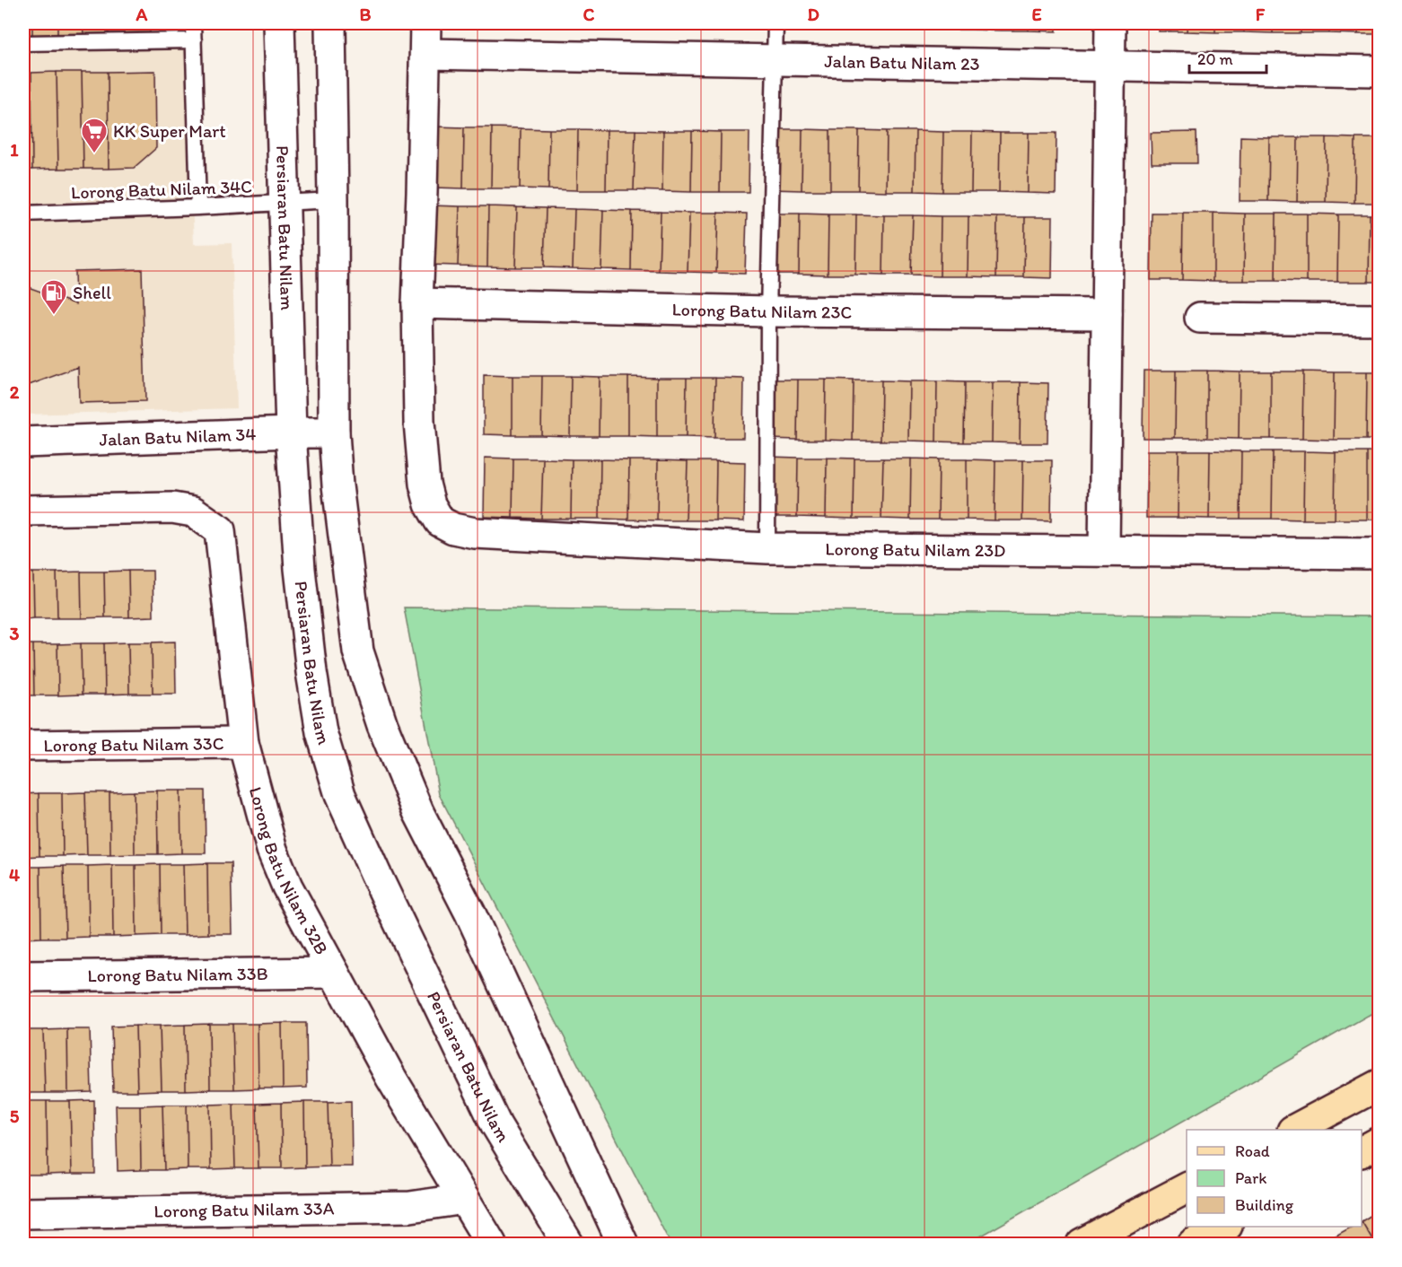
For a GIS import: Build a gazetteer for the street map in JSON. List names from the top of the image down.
{
  "streets": {
    "street": [
      "Jalan Batu Nilam 23",
      "Persiaran Batu Nilam",
      "Lorong Batu Nilam 23C",
      "Jalan Batu Nilam 34",
      "Lorong Batu Nilam 23D",
      "Lorong Batu Nilam 33C",
      "Lorong Batu Nilam 32B",
      "Lorong Batu Nilam 33B",
      "Lorong Batu Nilam 33A"
    ],
    "lane": ["Lorong Batu Nilam 34C"]
  },
  "crossings": [
    ["Lorong Batu Nilam 34C", "Persiaran Batu Nilam"],
    ["Persiaran Batu Nilam", "Jalan Batu Nilam 34"],
    ["Lorong Batu Nilam 23C", "Lorong Batu Nilam 23D"],
    ["Lorong Batu Nilam 33C", "Lorong Batu Nilam 32B"],
    ["Lorong Batu Nilam 32B", "Lorong Batu Nilam 33B"],
    ["Lorong Batu Nilam 32B", "Lorong Batu Nilam 33A"]
  ],
  "places": {
    "supermarket": ["KK Super Mart"],
    "fuel station": ["Shell"]
  },
  "legend": ["Road", "Park", "Building"],
  "scale_bar": "20 m",
  "grid": {
    "columns": [
      "A",
      "B",
      "C",
      "D",
      "E",
      "F"
    ],
    "rows": [
      "1",
      "2",
      "3",
      "4",
      "5"
    ]
  }
}
